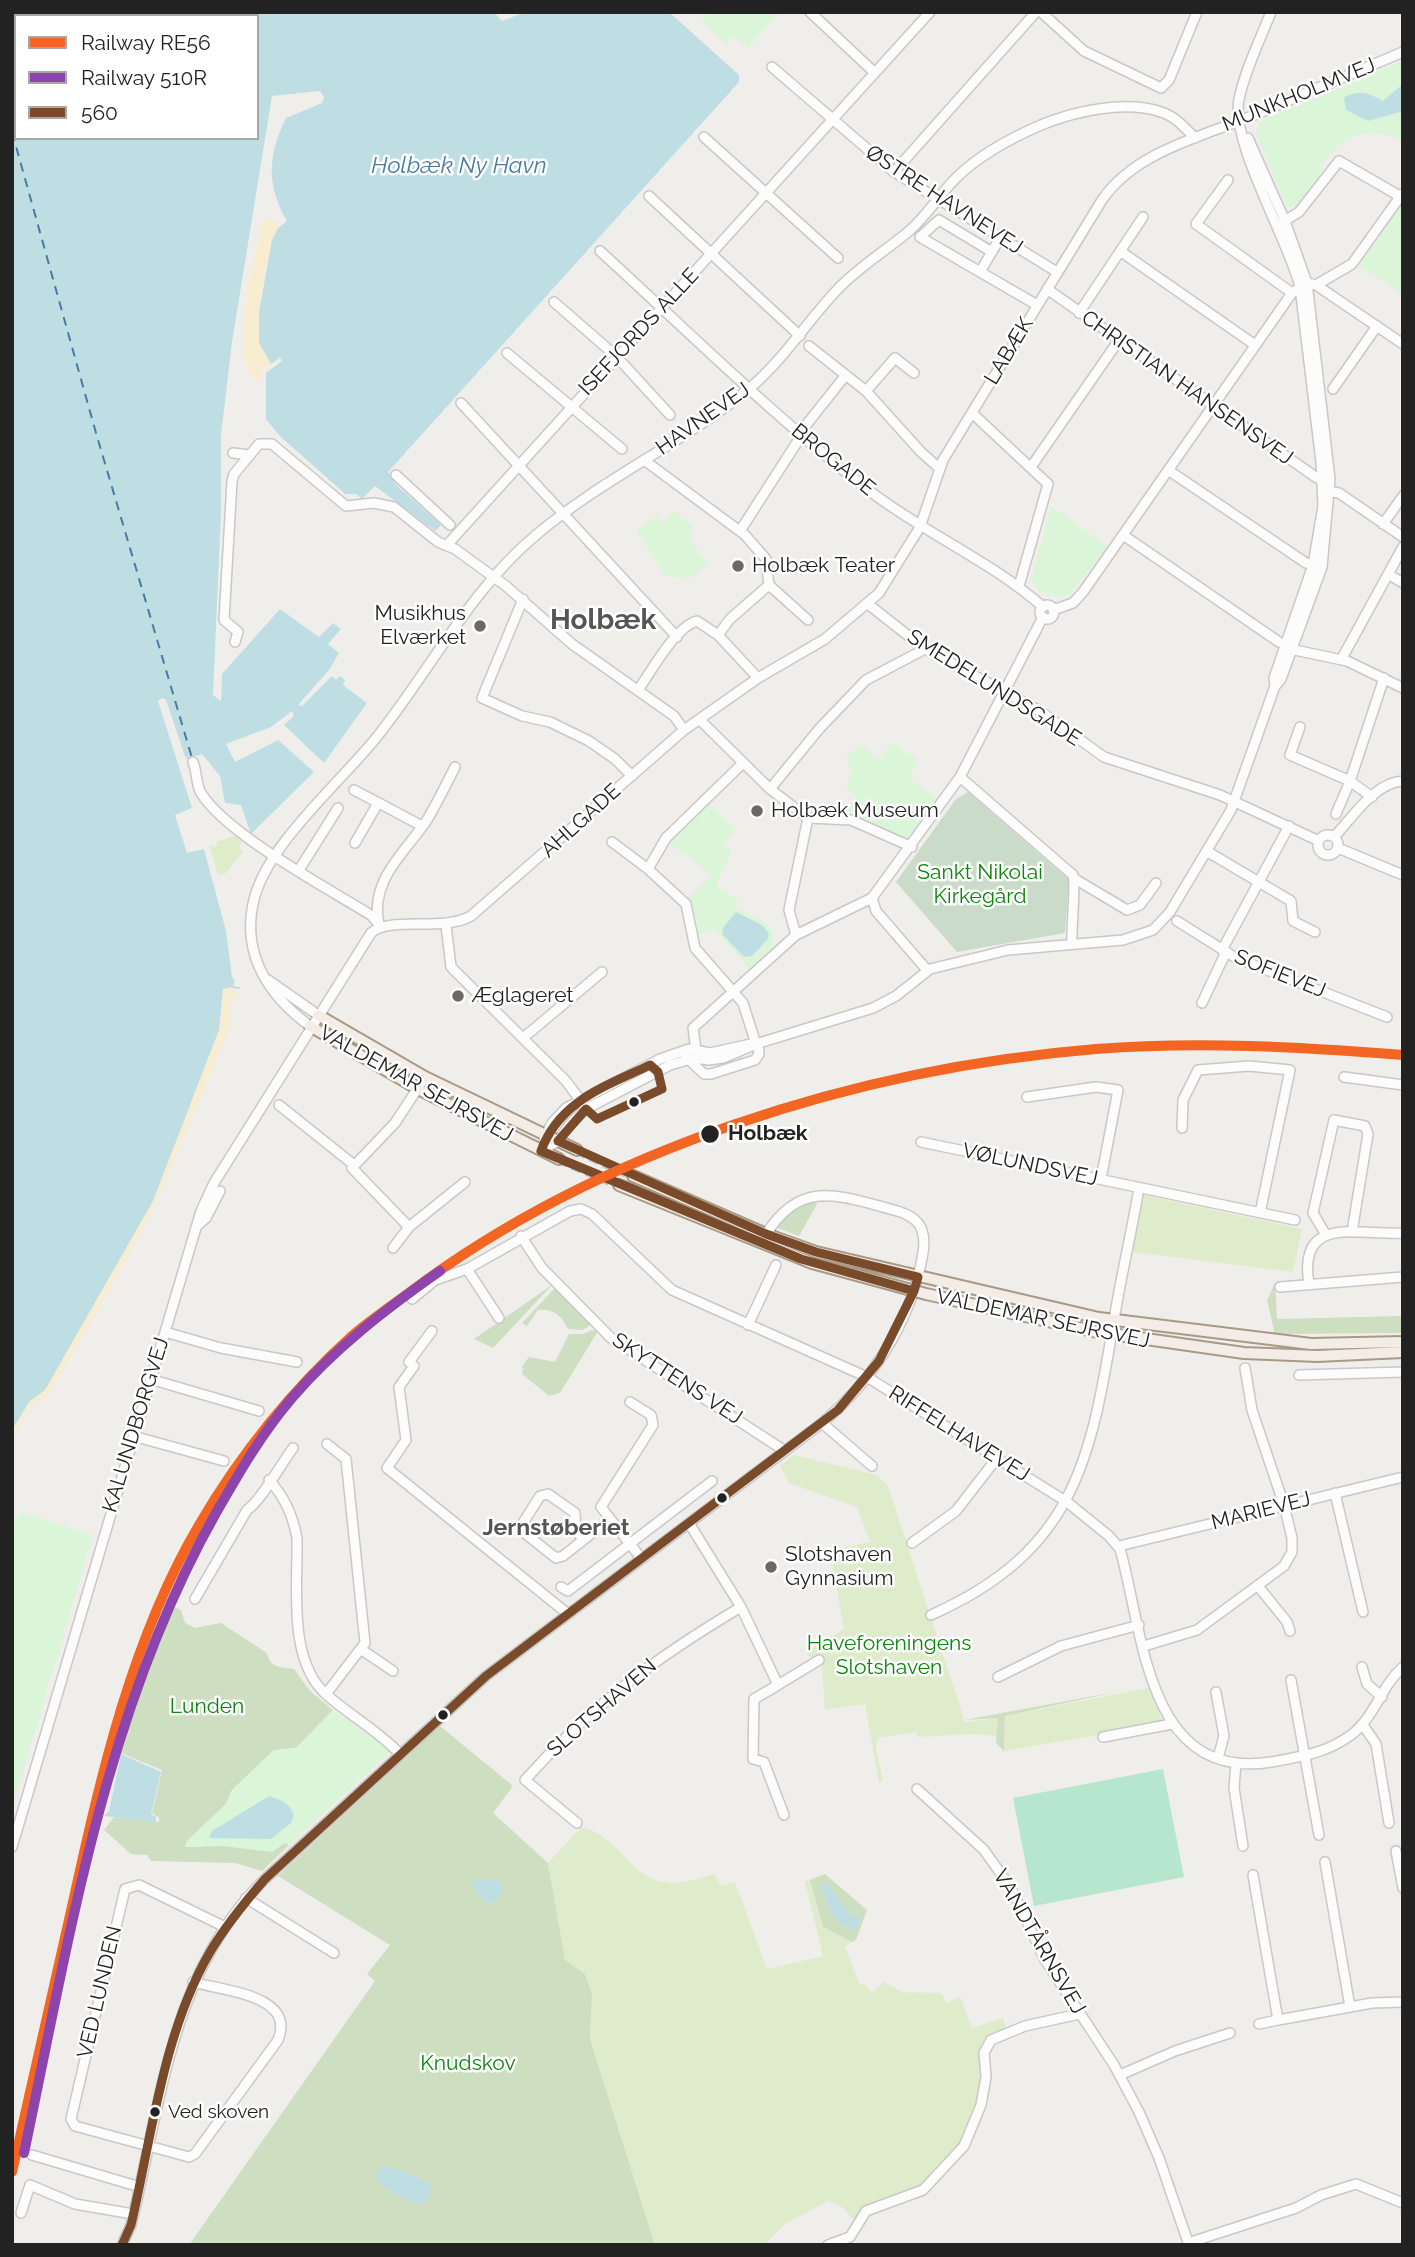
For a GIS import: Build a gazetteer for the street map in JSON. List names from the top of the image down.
{
  "streets": {
    "main road": ["VALDEMAR SEJRSVEJ"],
    "street": [
      "MUNKHOLMVEJ",
      "ØSTRE HAVNEVEJ",
      "ISEFJORDS ALLE",
      "LABÆK",
      "CHRISTIAN HANSENSVEJ",
      "HAVNEVEJ",
      "BROGADE",
      "SMEDELUNDSGADE",
      "AHLGADE",
      "SOFIEVEJ",
      "VØLUNDSVEJ",
      "SKYTTENS VEJ",
      "KALUNDBORGVEJ",
      "RIFFELHAVEVEJ",
      "MARIEVEJ",
      "SLOTSHAVEN",
      "VANDTÅRNSVEJ",
      "VED LUNDEN"
    ]
  },
  "crossings": [
    ["MUNKHOLMVEJ", "LABÆK"],
    ["MUNKHOLMVEJ", "HAVNEVEJ"],
    ["ØSTRE HAVNEVEJ", "ISEFJORDS ALLE"],
    ["ØSTRE HAVNEVEJ", "LABÆK"],
    ["ØSTRE HAVNEVEJ", "HAVNEVEJ"],
    ["ISEFJORDS ALLE", "BROGADE"],
    ["LABÆK", "CHRISTIAN HANSENSVEJ"],
    ["LABÆK", "HAVNEVEJ"],
    ["LABÆK", "BROGADE"],
    ["LABÆK", "SMEDELUNDSGADE"],
    ["LABÆK", "AHLGADE"],
    ["HAVNEVEJ", "BROGADE"],
    ["HAVNEVEJ", "VALDEMAR SEJRSVEJ"],
    ["HAVNEVEJ", "KALUNDBORGVEJ"],
    ["SMEDELUNDSGADE", "AHLGADE"],
    ["VALDEMAR SEJRSVEJ", "KALUNDBORGVEJ"],
    ["SKYTTENS VEJ", "RIFFELHAVEVEJ"],
    ["RIFFELHAVEVEJ", "MARIEVEJ"]
  ],
  "districts": ["Holbæk", "Jernstøberiet"],
  "water": ["Holbæk Ny Havn"],
  "parks": [
    "Sankt Nikolai Kirkegård",
    "Haveforeningens Slotshaven",
    "Lunden",
    "Knudskov"
  ],
  "places": [
    "Holbæk Teater",
    "Musikhus Elværket",
    "Holbæk Museum",
    "Æglageret",
    "Holbæk",
    "Slotshaven Gynnasium",
    "Ved skoven"
  ],
  "lines": ["rail line RE56", "transit line 560", "rail line 510R"],
  "legend": ["Railway RE56", "Railway 510R", "560"]
}
